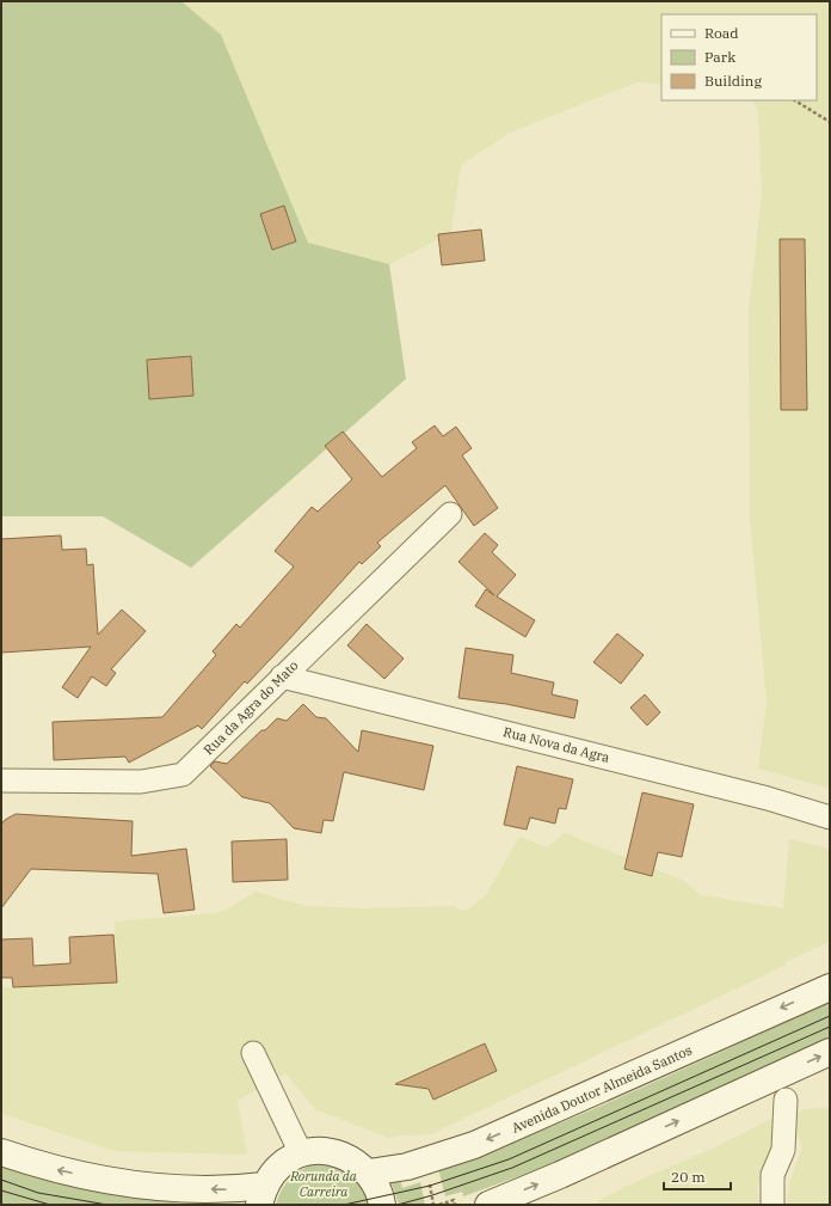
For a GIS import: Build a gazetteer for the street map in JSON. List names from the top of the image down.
{
  "streets": {
    "main road": ["Avenida Doutor Almeida Santos"],
    "street": ["Rua da Agra do Mato", "Rua Nova da Agra"]
  },
  "crossings": [
    ["Rua da Agra do Mato", "Rua Nova da Agra"]
  ],
  "parks": ["Rorunda da Carreira"],
  "legend": ["Road", "Park", "Building"],
  "scale_bar": "20 m"
}
